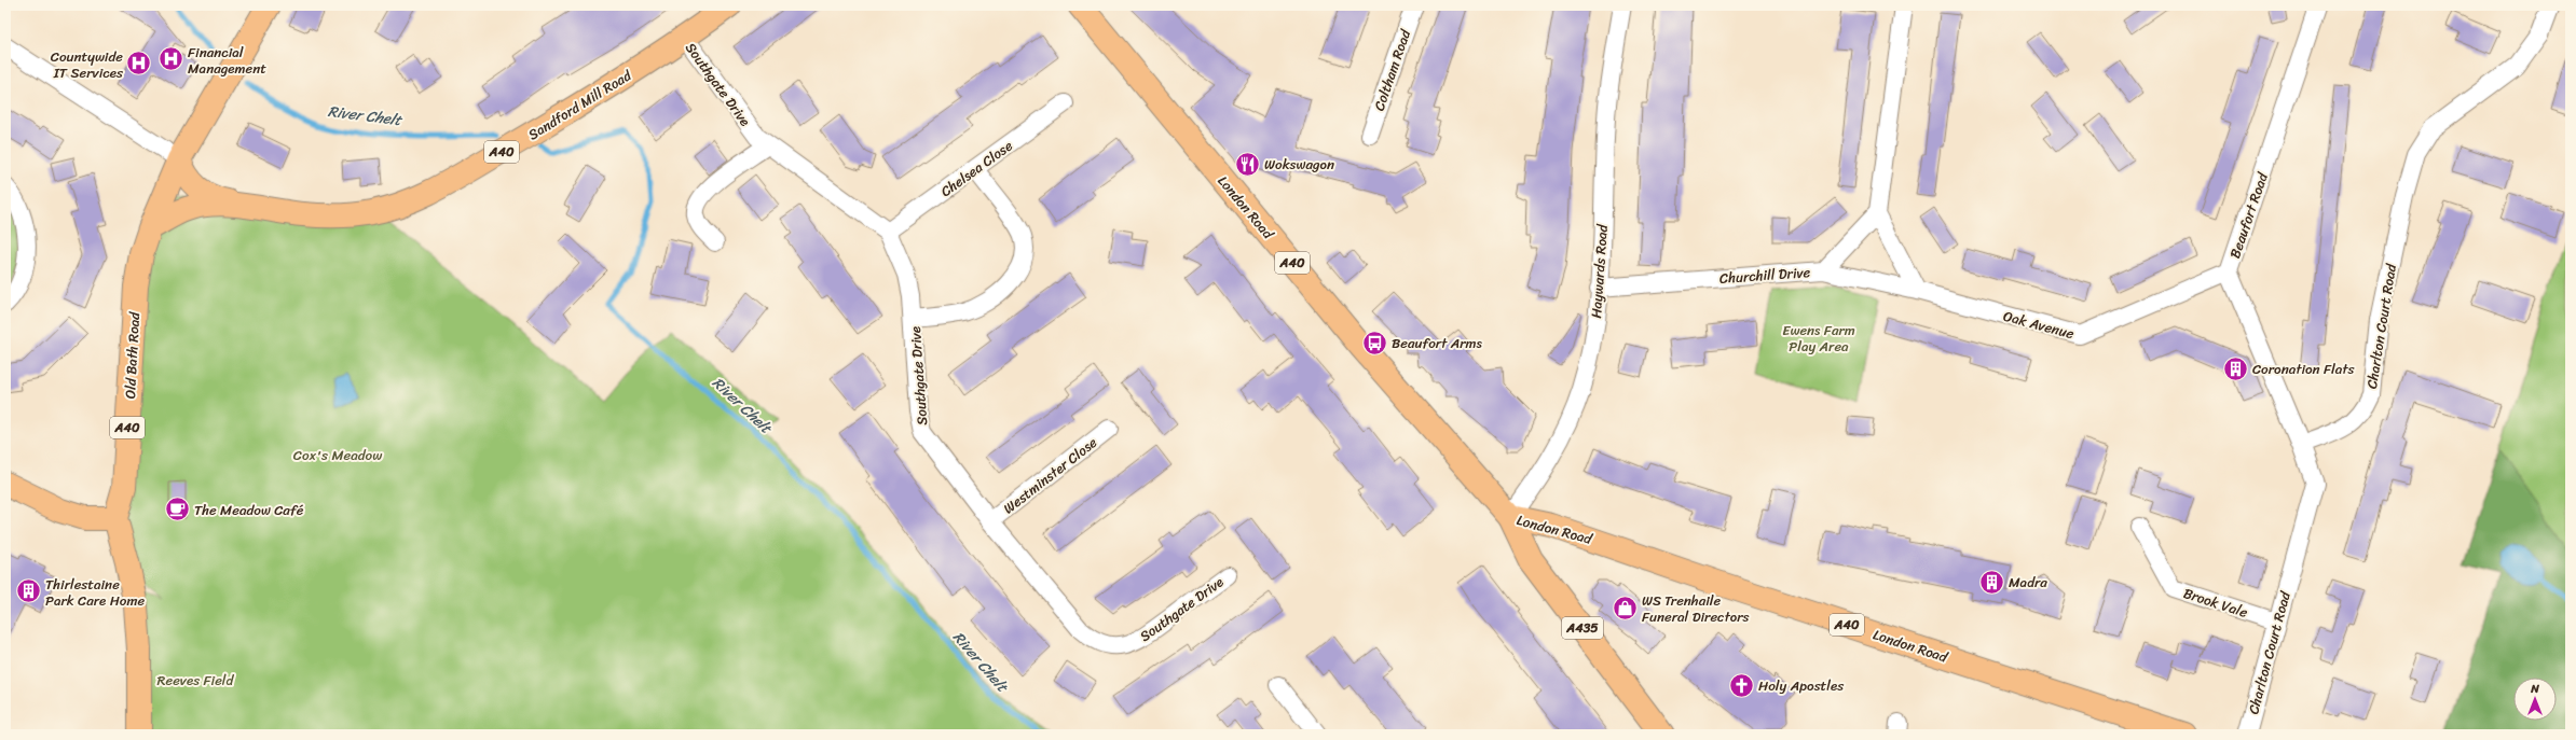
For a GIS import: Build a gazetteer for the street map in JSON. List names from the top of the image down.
{
  "streets": {
    "main road": [
      "Sandford Mill Road",
      "A40",
      "London Road",
      "Old Bath Road",
      "A435"
    ],
    "street": [
      "Coltham Road",
      "Southgate Drive",
      "Chelsea Close",
      "Beaufort Road",
      "Haywards Road",
      "Churchill Drive",
      "Oak Avenue",
      "Charlton Court Road",
      "Westminster Close",
      "Brook Vale"
    ]
  },
  "crossings": [
    ["Southgate Drive", "Sandford Mill Road"],
    ["Southgate Drive", "Chelsea Close"],
    ["Southgate Drive", "Westminster Close"],
    ["Sandford Mill Road", "A40"],
    ["Sandford Mill Road", "Old Bath Road"],
    ["A40", "Old Bath Road"],
    ["London Road", "Haywards Road"],
    ["London Road", "A435"],
    ["Beaufort Road", "Oak Avenue"],
    ["Beaufort Road", "Charlton Court Road"],
    ["Haywards Road", "Churchill Drive"],
    ["Haywards Road", "A435"],
    ["Churchill Drive", "Oak Avenue"],
    ["Charlton Court Road", "Brook Vale"]
  ],
  "water": ["River Chelt"],
  "parks": ["Ewens Farm Play Area", "Cox's Meadow", "Reeves Field"],
  "places": {
    "hospital": ["Financial Management", "Countywide IT Services"],
    "restaurant": ["Wokswagon"],
    "bus stop": ["Beaufort Arms"],
    "building": ["Coronation Flats", "Madra", "Thirlestaine Park Care Home"],
    "cafe": ["The Meadow Café"],
    "shop": ["WS Trenhaile Funeral Directors"],
    "church": ["Holy Apostles"]
  },
  "north": "top"
}
